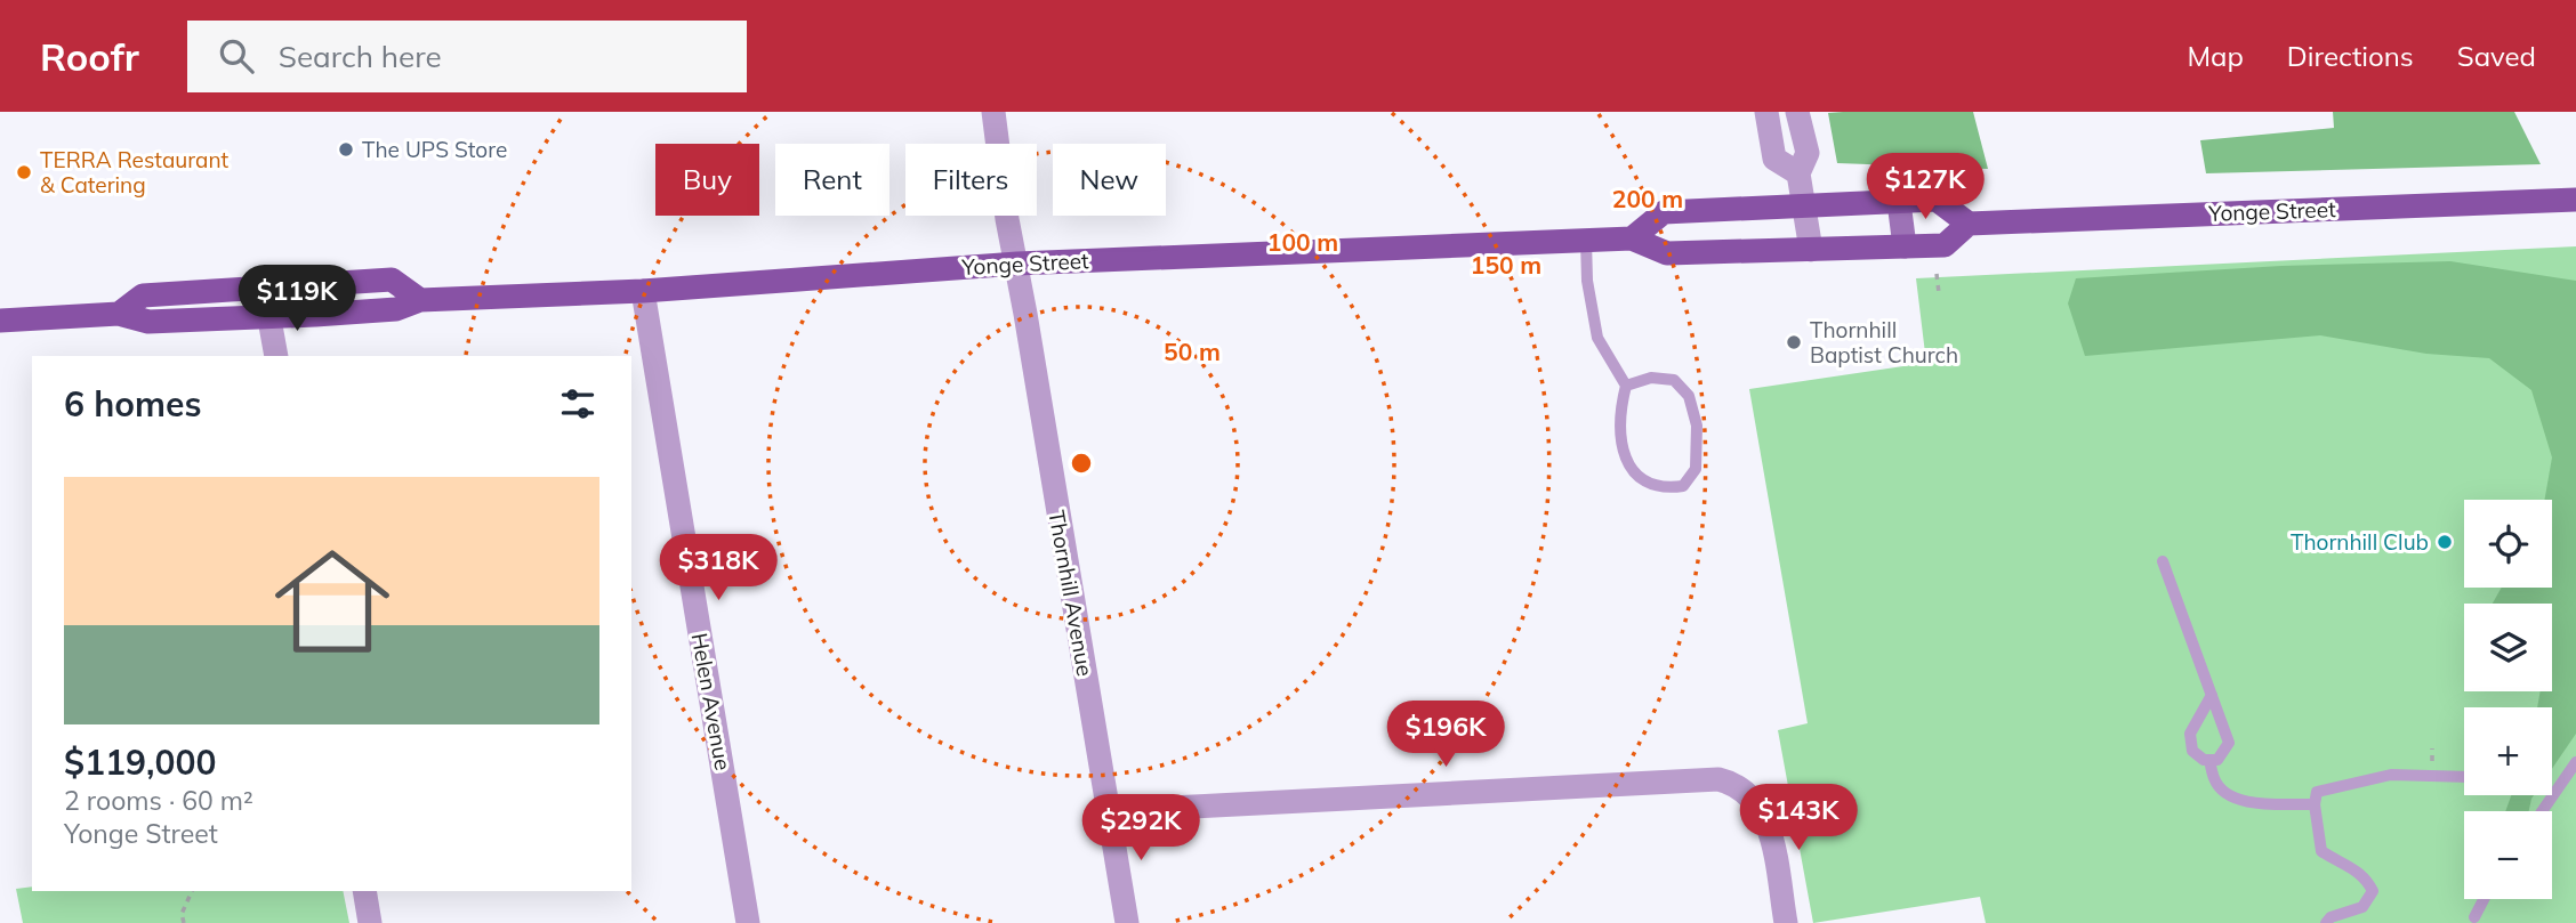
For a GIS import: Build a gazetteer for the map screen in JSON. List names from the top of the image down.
{
  "streets": {
    "main road": ["Yonge Street"],
    "street": ["Thornhill Avenue", "Helen Avenue"]
  },
  "crossings": [
    ["Yonge Street", "Thornhill Avenue"],
    ["Yonge Street", "Helen Avenue"]
  ],
  "places": [
    "The UPS Store",
    "TERRA Restaurant & Catering",
    "Thornhill Baptist Church",
    "Thornhill Club"
  ],
  "page": {
    "header": "Roofr",
    "search": "Search here",
    "nav": ["Map", "Directions", "Saved"],
    "chip": [
      "Buy",
      "Rent",
      "Filters",
      "New"
    ],
    "price": [
      "$127K",
      "$119K",
      "$318K",
      "$196K",
      "$143K",
      "$292K"
    ],
    "heading": "6 homes",
    "list": [
      {
        "name": "$119,000",
        "note": "2 rooms · 60 m² · Yonge Street"
      }
    ],
    "map_buttons": ["+", "−"]
  },
  "rings": [
    "200 m",
    "100 m",
    "150 m",
    "50 m"
  ]
}
